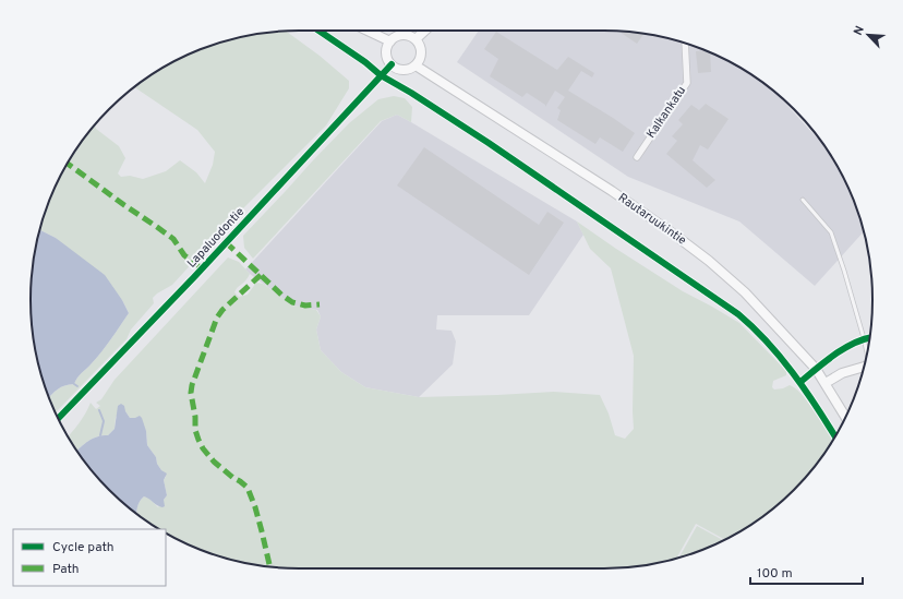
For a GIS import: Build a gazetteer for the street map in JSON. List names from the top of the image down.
{
  "streets": {
    "main road": ["Rautaruukintie"],
    "street": ["Kalkankatu", "Lapaluodontie"]
  },
  "crossings": [
    ["Rautaruukintie", "Lapaluodontie"]
  ],
  "legend": ["Cycle path", "Path"],
  "scale_bar": "100 m",
  "north": "top left"
}
